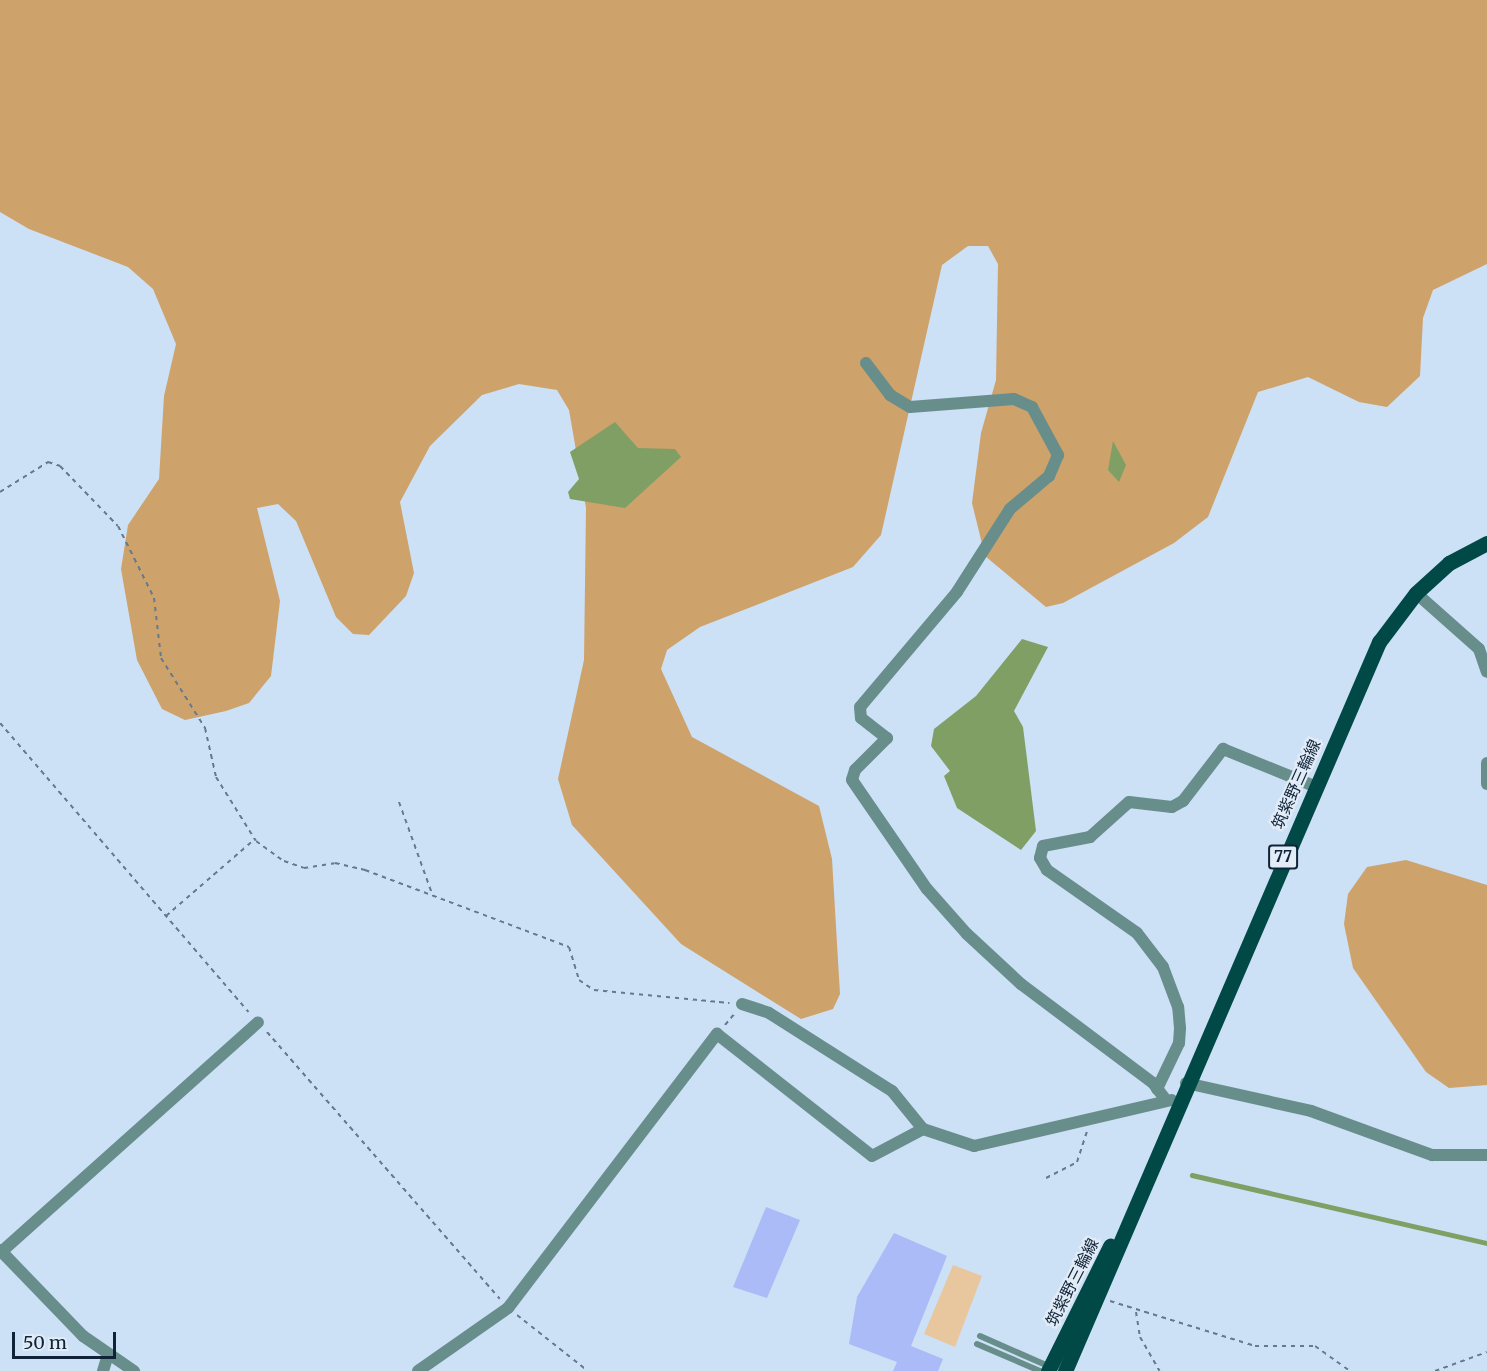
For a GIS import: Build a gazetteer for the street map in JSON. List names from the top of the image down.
{
  "streets": {
    "main road": ["筑紫野三輪線", "77"]
  },
  "scale_bar": "50 m"
}
